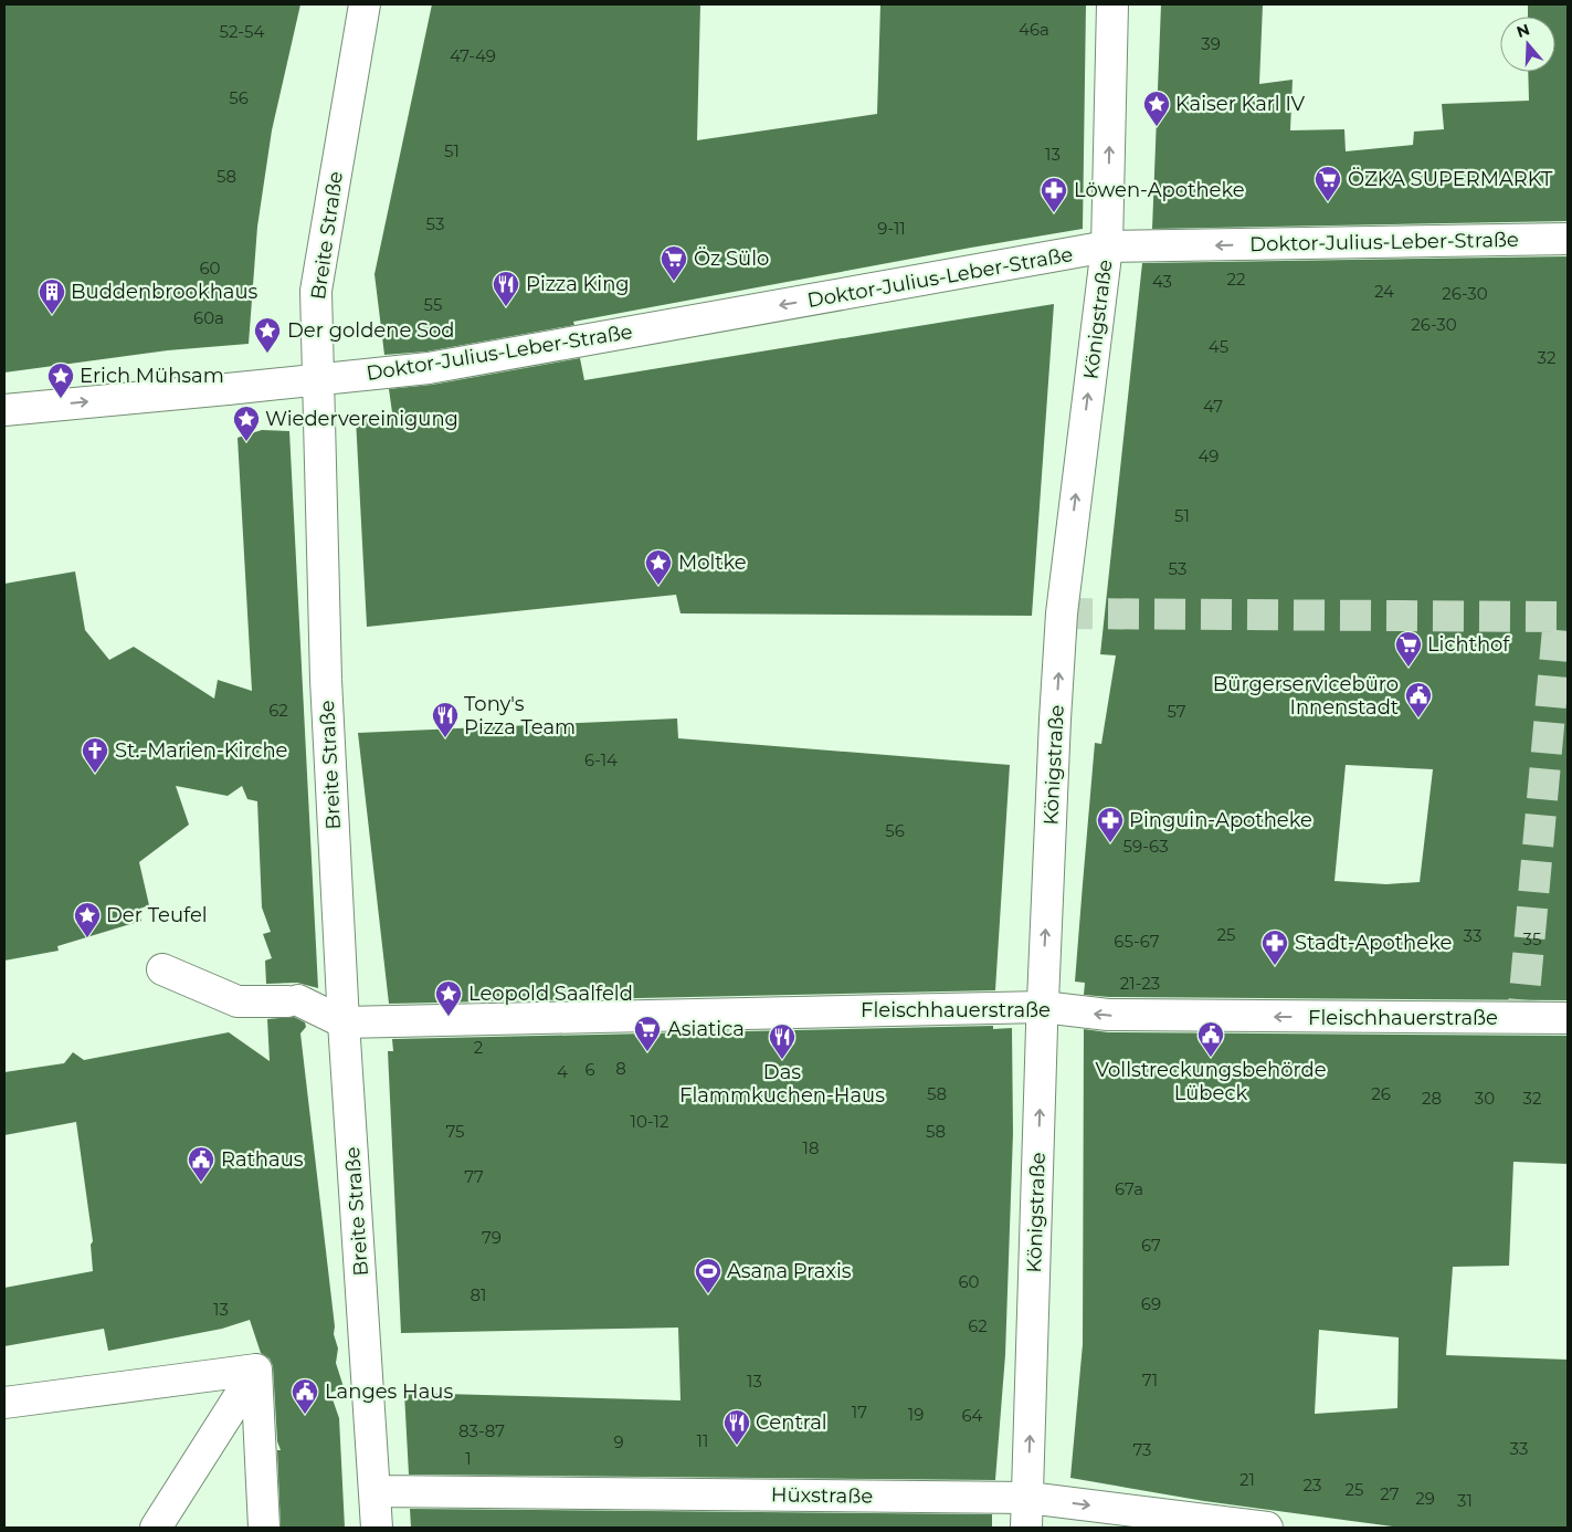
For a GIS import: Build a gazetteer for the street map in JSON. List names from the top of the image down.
{
  "streets": {
    "street": [
      "Breite Straße",
      "Doktor-Julius-Leber-Straße",
      "Königstraße",
      "Fleischhauerstraße",
      "Hüxstraße"
    ]
  },
  "crossings": [
    ["Breite Straße", "Doktor-Julius-Leber-Straße"],
    ["Breite Straße", "Fleischhauerstraße"],
    ["Breite Straße", "Hüxstraße"],
    ["Doktor-Julius-Leber-Straße", "Königstraße"],
    ["Königstraße", "Fleischhauerstraße"],
    ["Königstraße", "Hüxstraße"]
  ],
  "one_way": ["Königstraße", "Fleischhauerstraße"],
  "places": {
    "place": [
      "Kaiser Karl IV",
      "Der goldene Sod",
      "Erich Mühsam",
      "Wiedervereinigung",
      "Moltke",
      "Der Teufel",
      "Leopold Saalfeld"
    ],
    "supermarket": [
      "ÖZKA SUPERMARKT",
      "Öz Sülo",
      "Lichthof",
      "Asiatica"
    ],
    "pharmacy": ["Löwen-Apotheke", "Pinguin-Apotheke", "Stadt-Apotheke"],
    "restaurant": [
      "Pizza King",
      "Tony's Pizza Team",
      "Das Flammkuchen-Haus",
      "Central"
    ],
    "building": ["Buddenbrookhaus"],
    "public building": [
      "Bürgerservicebüro Innenstadt",
      "Vollstreckungsbehörde Lübeck",
      "Rathaus",
      "Langes Haus"
    ],
    "church": ["St.-Marien-Kirche"],
    "sports": ["Asana Praxis"]
  },
  "house_numbers": [
    "46a",
    "52-54",
    "39",
    "47-49",
    "56",
    "51",
    "13",
    "58",
    "53",
    "9-11",
    "60",
    "22",
    "43",
    "24",
    "26-30",
    "55",
    "60a",
    "26-30",
    "45",
    "32",
    "47",
    "49",
    "51",
    "53",
    "62",
    "57",
    "6-14",
    "56",
    "59-63",
    "25",
    "33",
    "35",
    "65-67",
    "21-23",
    "2",
    "8",
    "6",
    "4",
    "58",
    "26",
    "28",
    "30",
    "32",
    "10-12",
    "75",
    "58",
    "18",
    "77",
    "67a",
    "79",
    "67",
    "60",
    "81",
    "69",
    "13",
    "62",
    "71",
    "13",
    "17",
    "19",
    "64",
    "83-87",
    "11",
    "9",
    "33",
    "73",
    "1",
    "21",
    "23",
    "25",
    "27",
    "29",
    "31"
  ],
  "north": "top"
}
